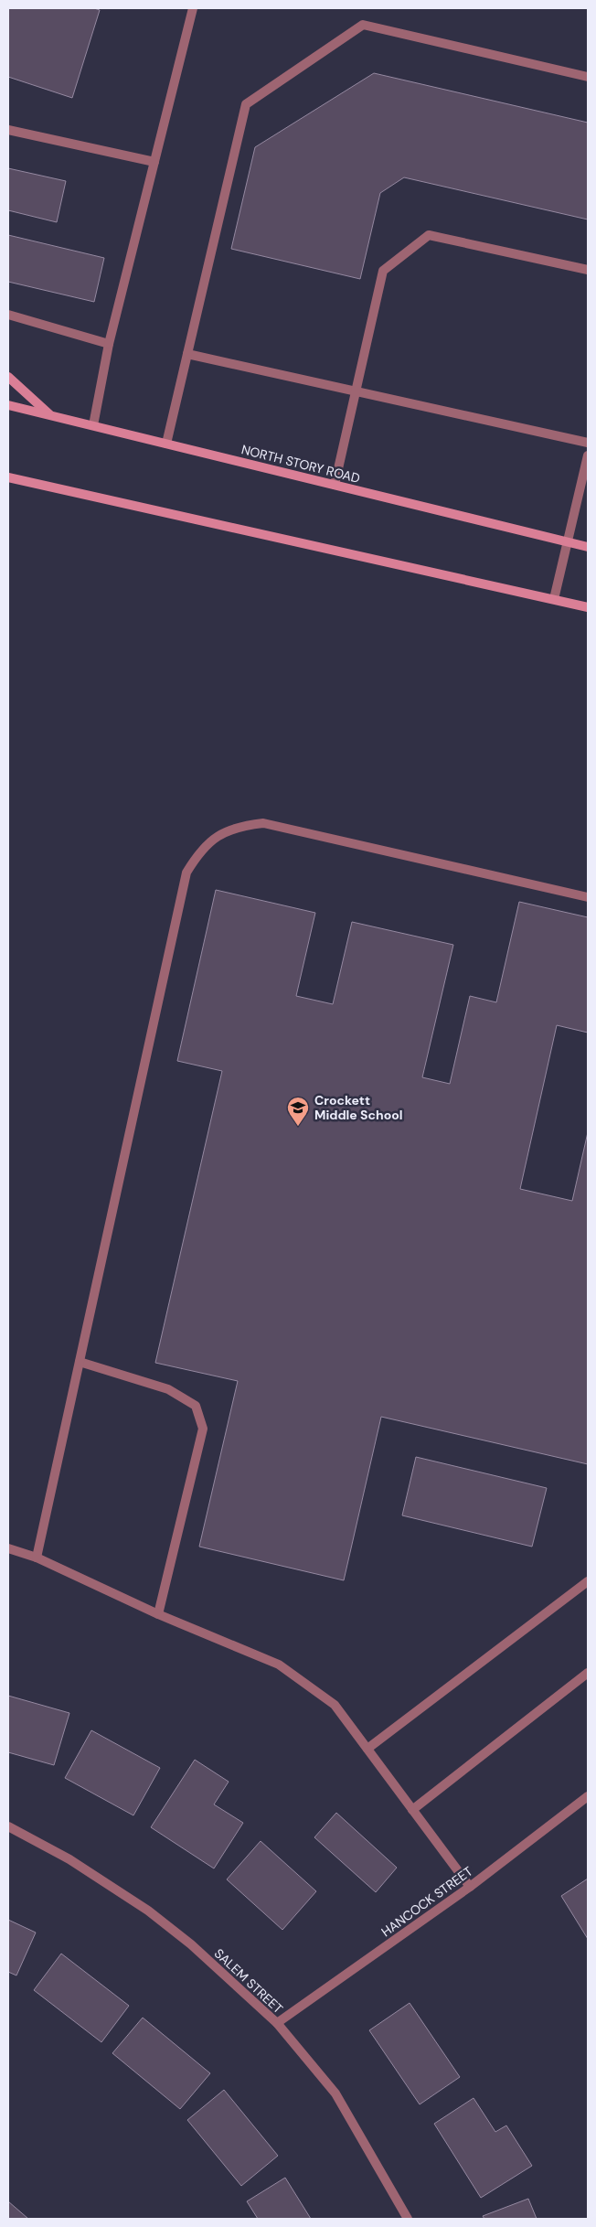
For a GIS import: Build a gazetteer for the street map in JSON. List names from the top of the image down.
{
  "streets": {
    "main road": ["NORTH STORY ROAD"],
    "street": ["HANCOCK STREET", "SALEM STREET"]
  },
  "crossings": [
    ["HANCOCK STREET", "SALEM STREET"]
  ],
  "places": {
    "school or university": ["Crockett Middle School"]
  }
}
